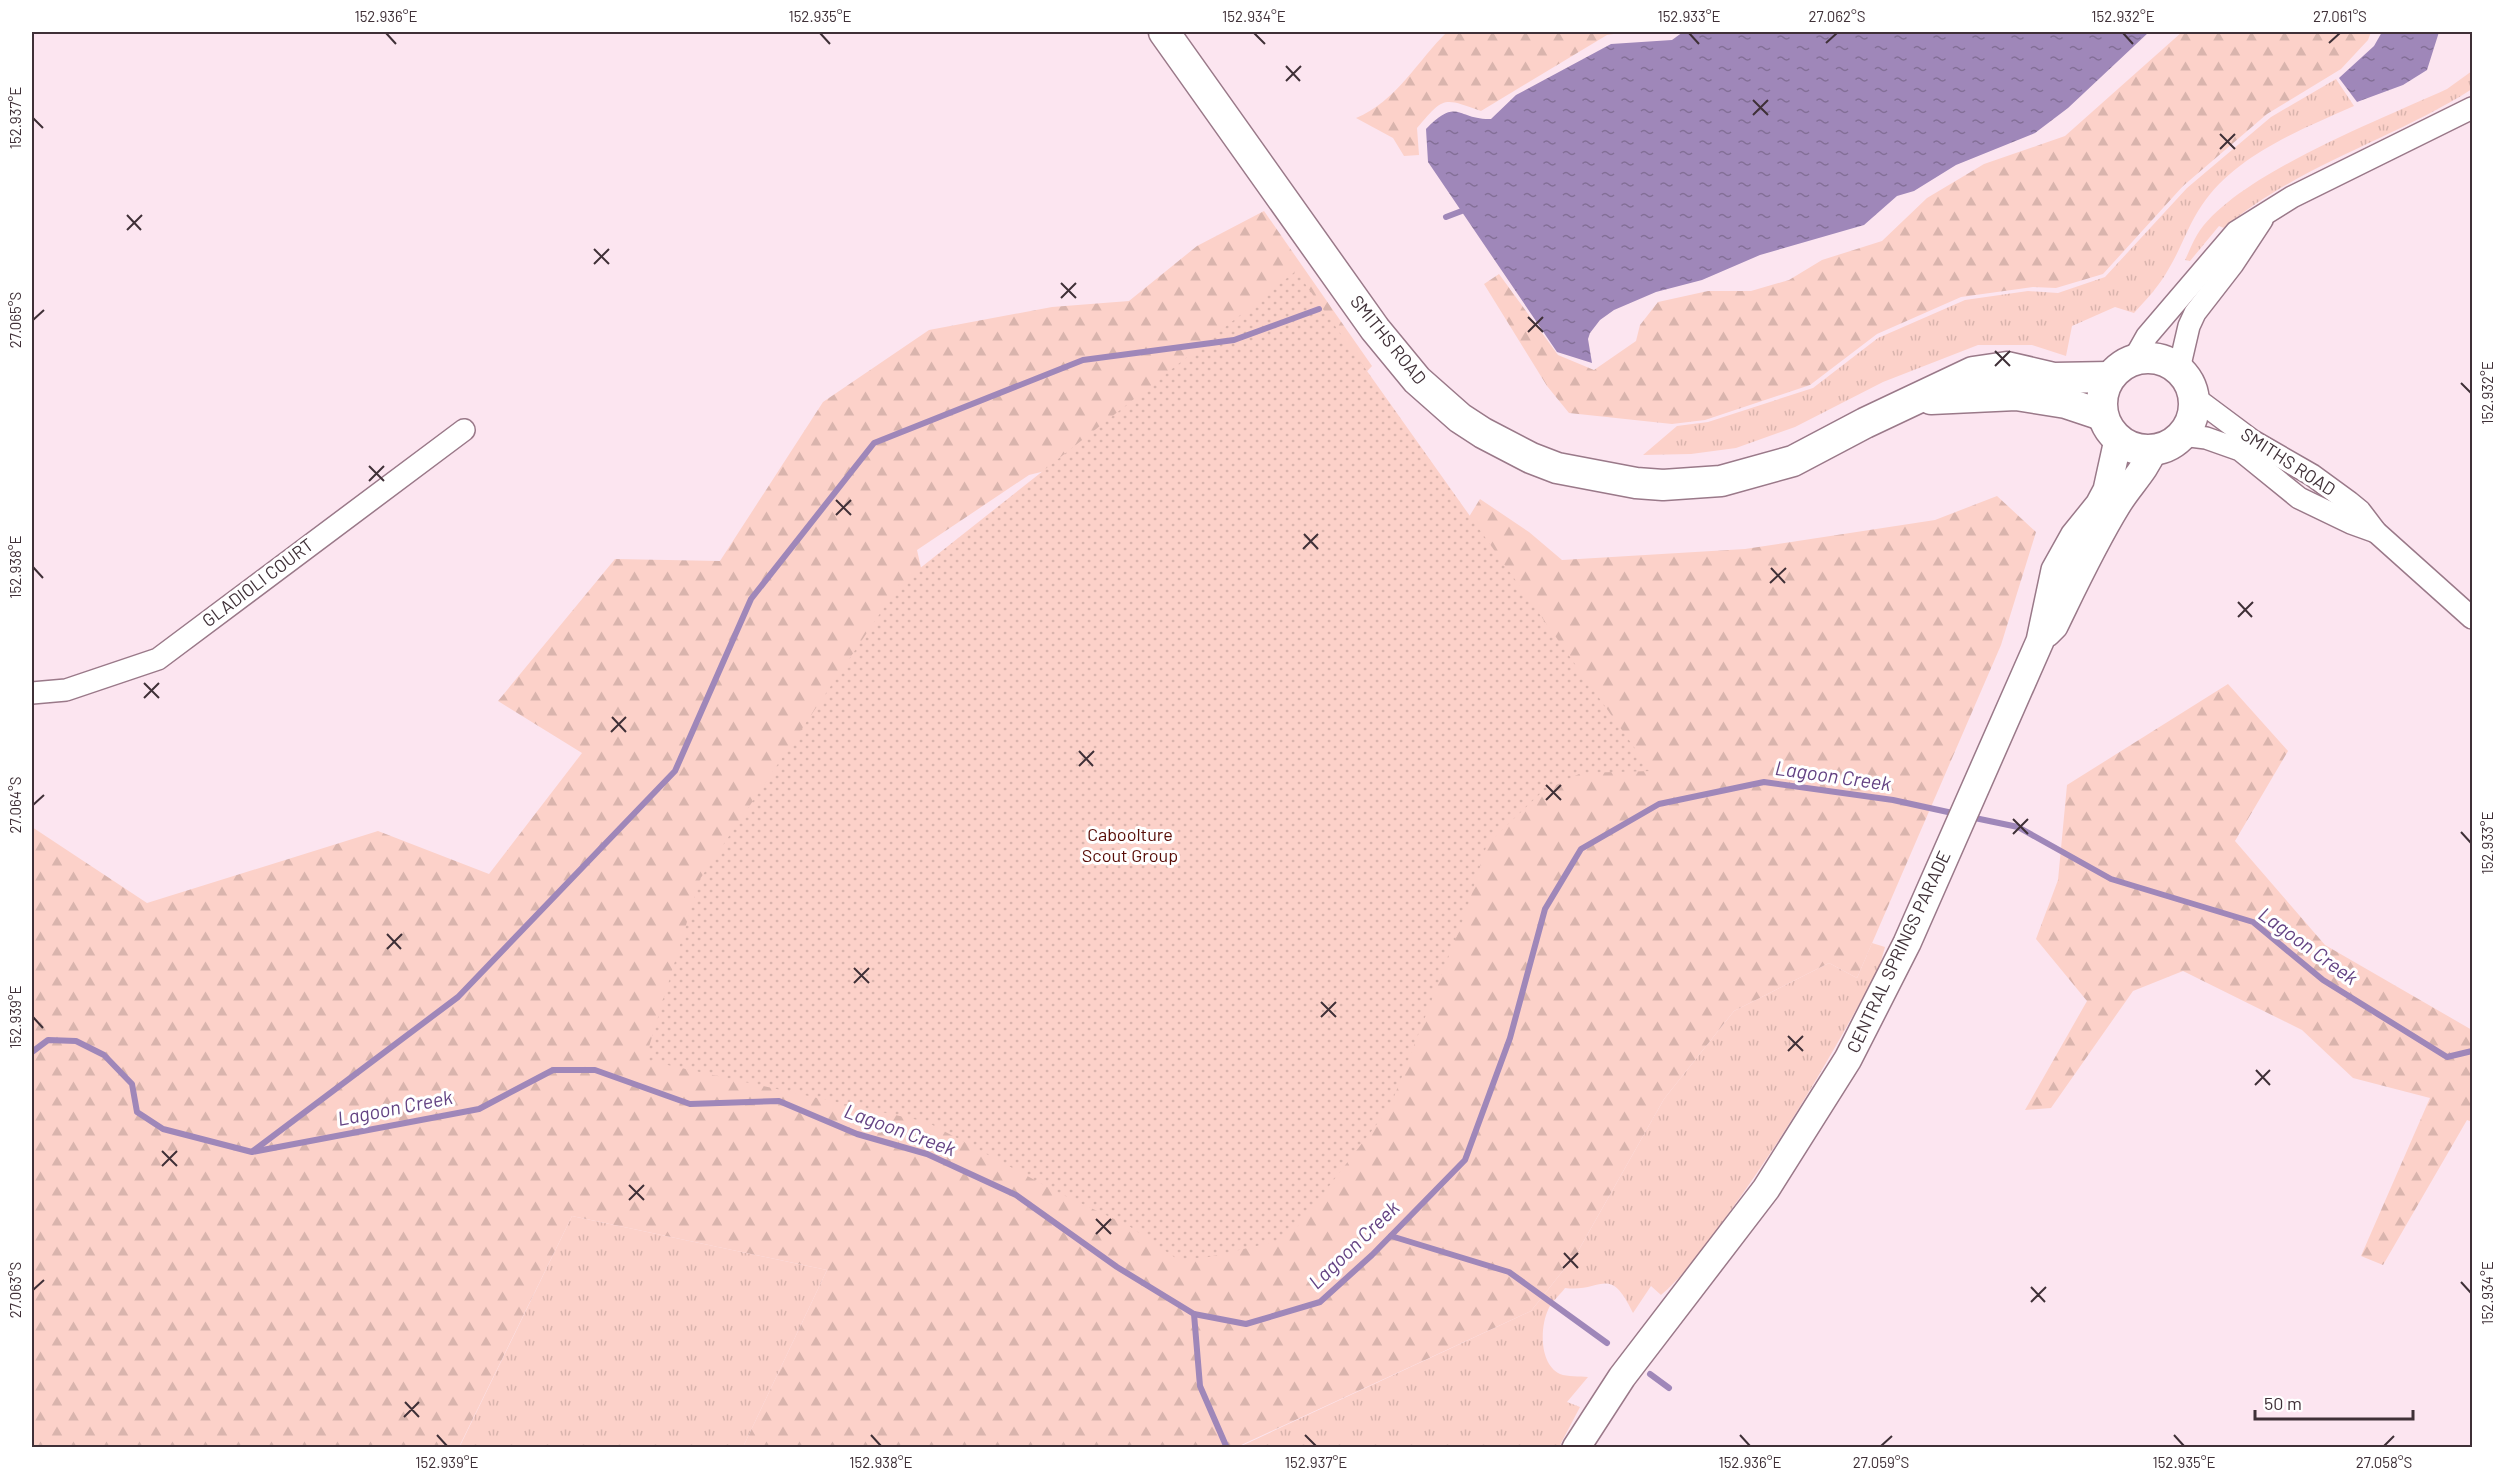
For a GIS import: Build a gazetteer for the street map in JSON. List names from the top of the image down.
{
  "streets": {
    "main road": ["SMITHS ROAD"],
    "street": ["GLADIOLI COURT", "CENTRAL SPRINGS PARADE"]
  },
  "crossings": [
    ["SMITHS ROAD", "CENTRAL SPRINGS PARADE"]
  ],
  "water": ["Lagoon Creek"],
  "parks": ["Caboolture Scout Group"],
  "scale_bar": "50 m",
  "coordinates": [
    "152.936°E",
    "152.935°E",
    "152.934°E",
    "152.933°E",
    "27.062°S",
    "152.932°E",
    "27.061°S",
    "152.937°E",
    "27.065°S",
    "152.938°E",
    "27.064°S",
    "152.939°E",
    "27.063°S",
    "27.059°S",
    "27.058°S"
  ]
}
